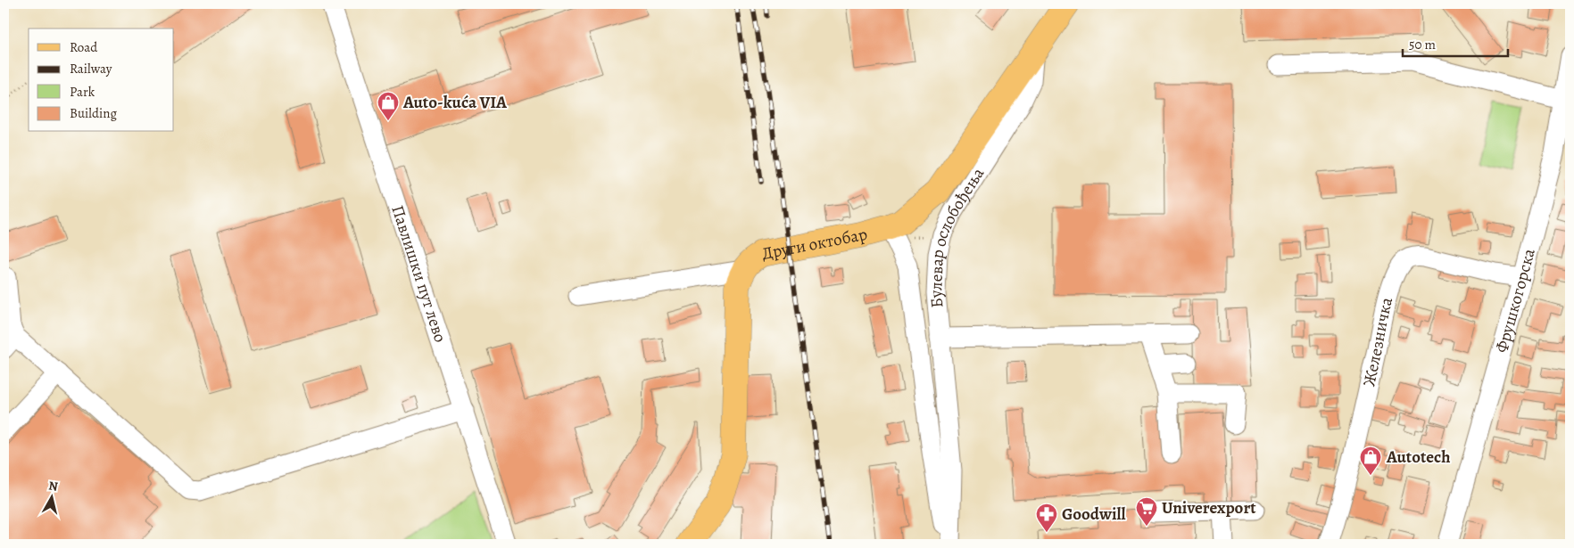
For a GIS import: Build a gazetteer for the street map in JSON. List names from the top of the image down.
{
  "streets": {
    "main road": ["Други октобар"],
    "street": [
      "Булевар ослобођења",
      "Павлишки пут лево",
      "Фрушкогорска",
      "Железничка"
    ]
  },
  "crossings": [
    ["Булевар ослобођења", "Други октобар"],
    ["Фрушкогорска", "Железничка"]
  ],
  "places": {
    "shop": ["Auto-kuća VIA", "Autotech"],
    "supermarket": ["Univerexport"],
    "pharmacy": ["Goodwill"]
  },
  "legend": [
    "Road",
    "Railway",
    "Park",
    "Building"
  ],
  "scale_bar": "50 m",
  "north": "top"
}
